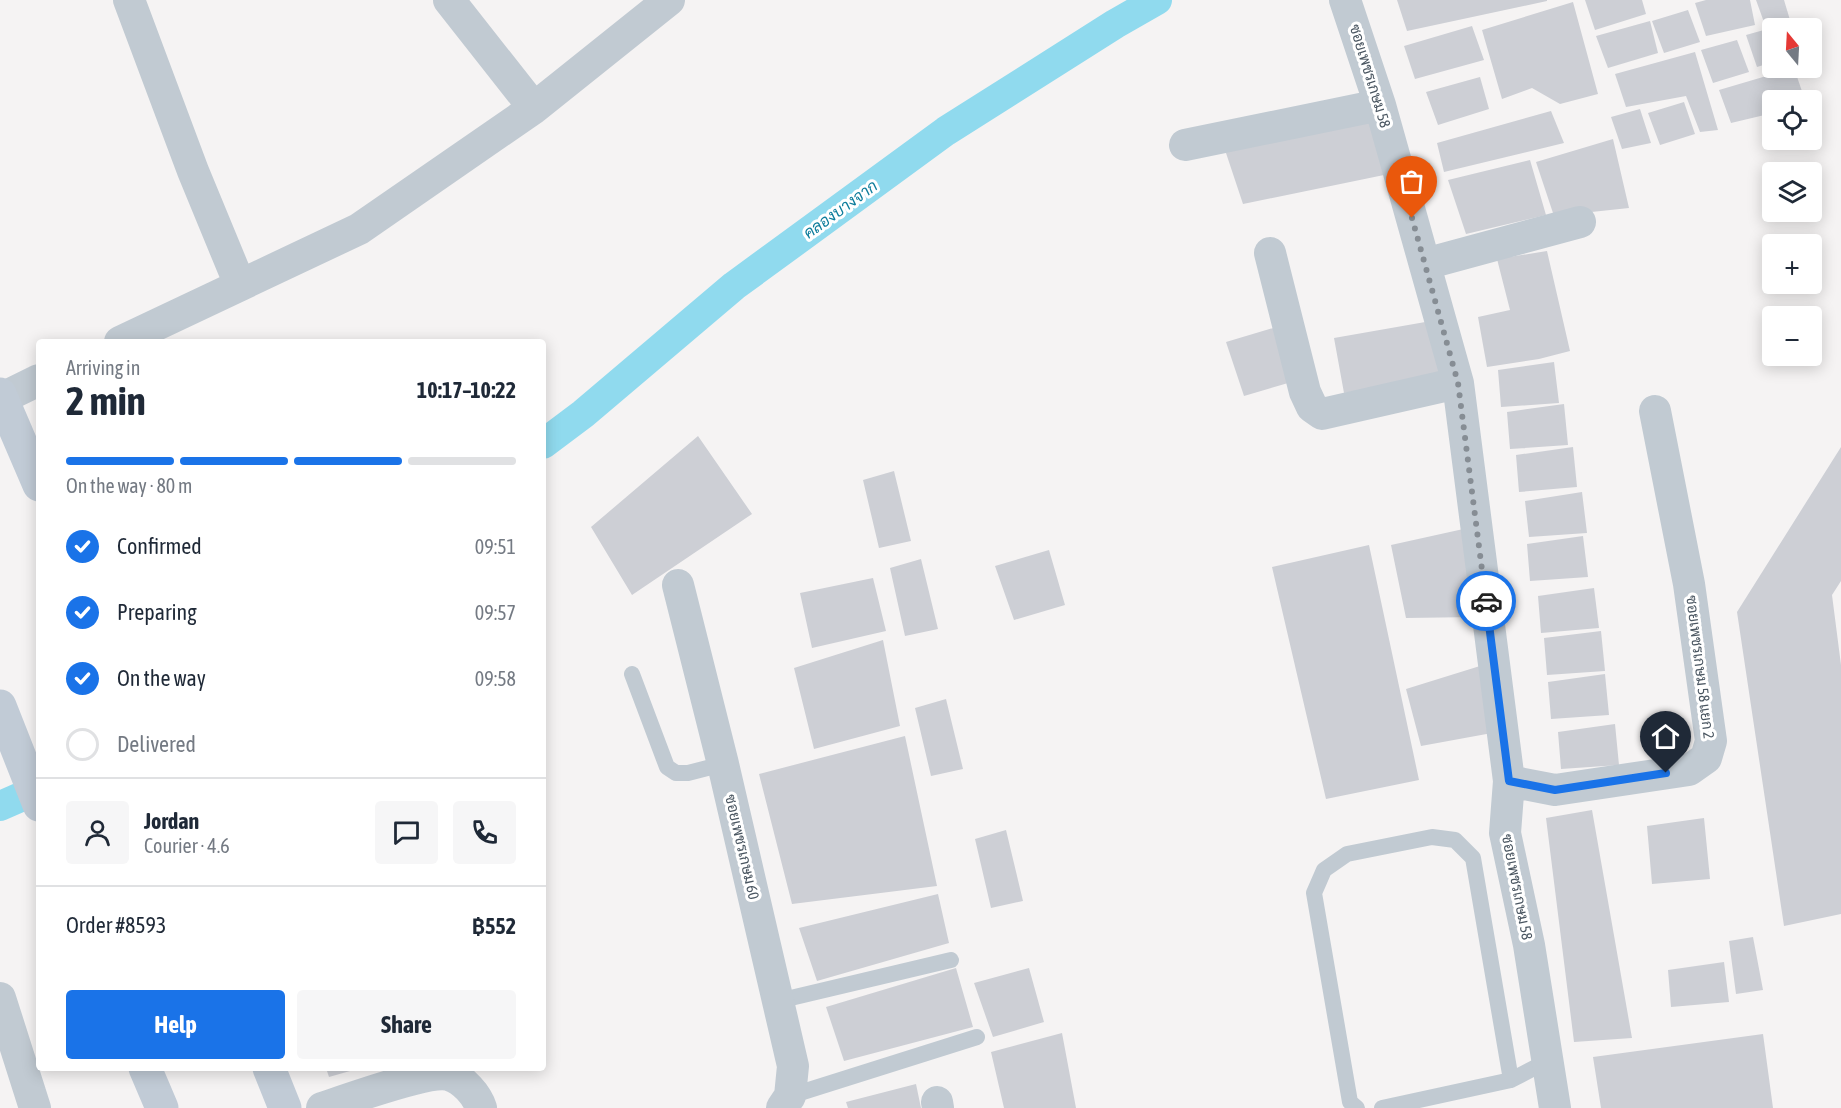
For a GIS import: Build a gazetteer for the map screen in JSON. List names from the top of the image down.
{
  "streets": {
    "street": ["ซอยเพชรเกษม 58", "ซอยเพชรเกษม 58 แยก 2", "ซอยเพชรเกษม 60"]
  },
  "crossings": [
    ["ซอยเพชรเกษม 58", "ซอยเพชรเกษม 58 แยก 2"]
  ],
  "water": ["คลองบางจาก"],
  "north": "top",
  "page": {
    "map_buttons": ["+", "−"],
    "heading": ["2 min", "Arriving in", "10:17–10:22"],
    "panel": [
      "Jordan",
      "Courier · 4.6",
      "Order #8593",
      "฿552"
    ],
    "bar": "On the way · 80 m",
    "list": [
      ["Confirmed", "09:51"],
      ["Preparing", "09:57"],
      ["On the way", "09:58"],
      "Delivered"
    ],
    "buttons": ["Help", "Share"]
  }
}
